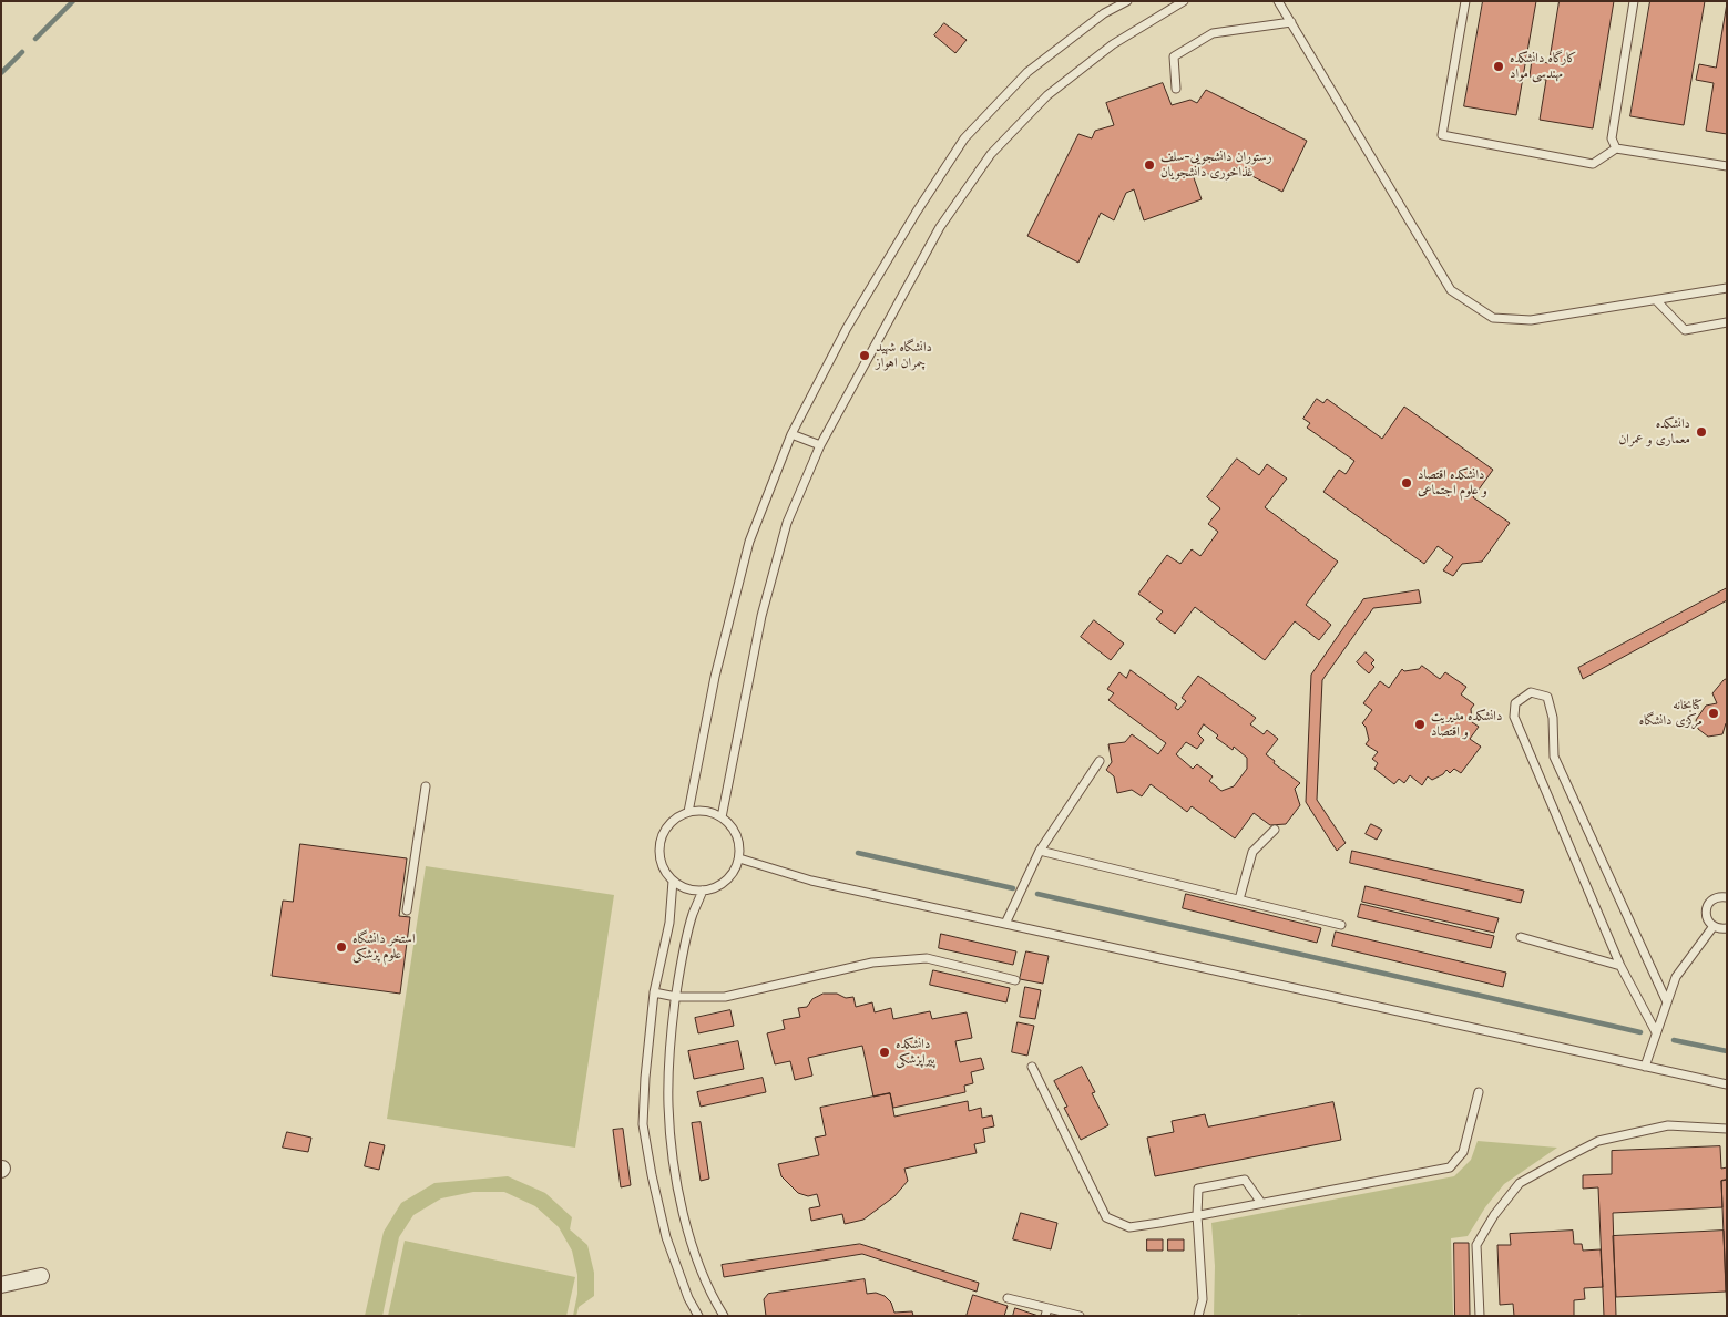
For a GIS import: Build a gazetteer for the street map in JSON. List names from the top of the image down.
{
  "places": [
    "کارگاه دانشکده مهندسی مواد",
    "رستوران دانشجویی-سلف غذاخوری دانشجویان",
    "دانشگاه شهید چمران اهواز",
    "دانشکده معماری و عمران",
    "دانشکده اقتصاد و علوم اجتماعی",
    "کتابخانه مرکزی دانشگاه",
    "دانشکده مدیریت و اقتصاد",
    "استخر دانشگاه علوم پزشکی",
    "دانشکده پیراپزشکی"
  ]
}
